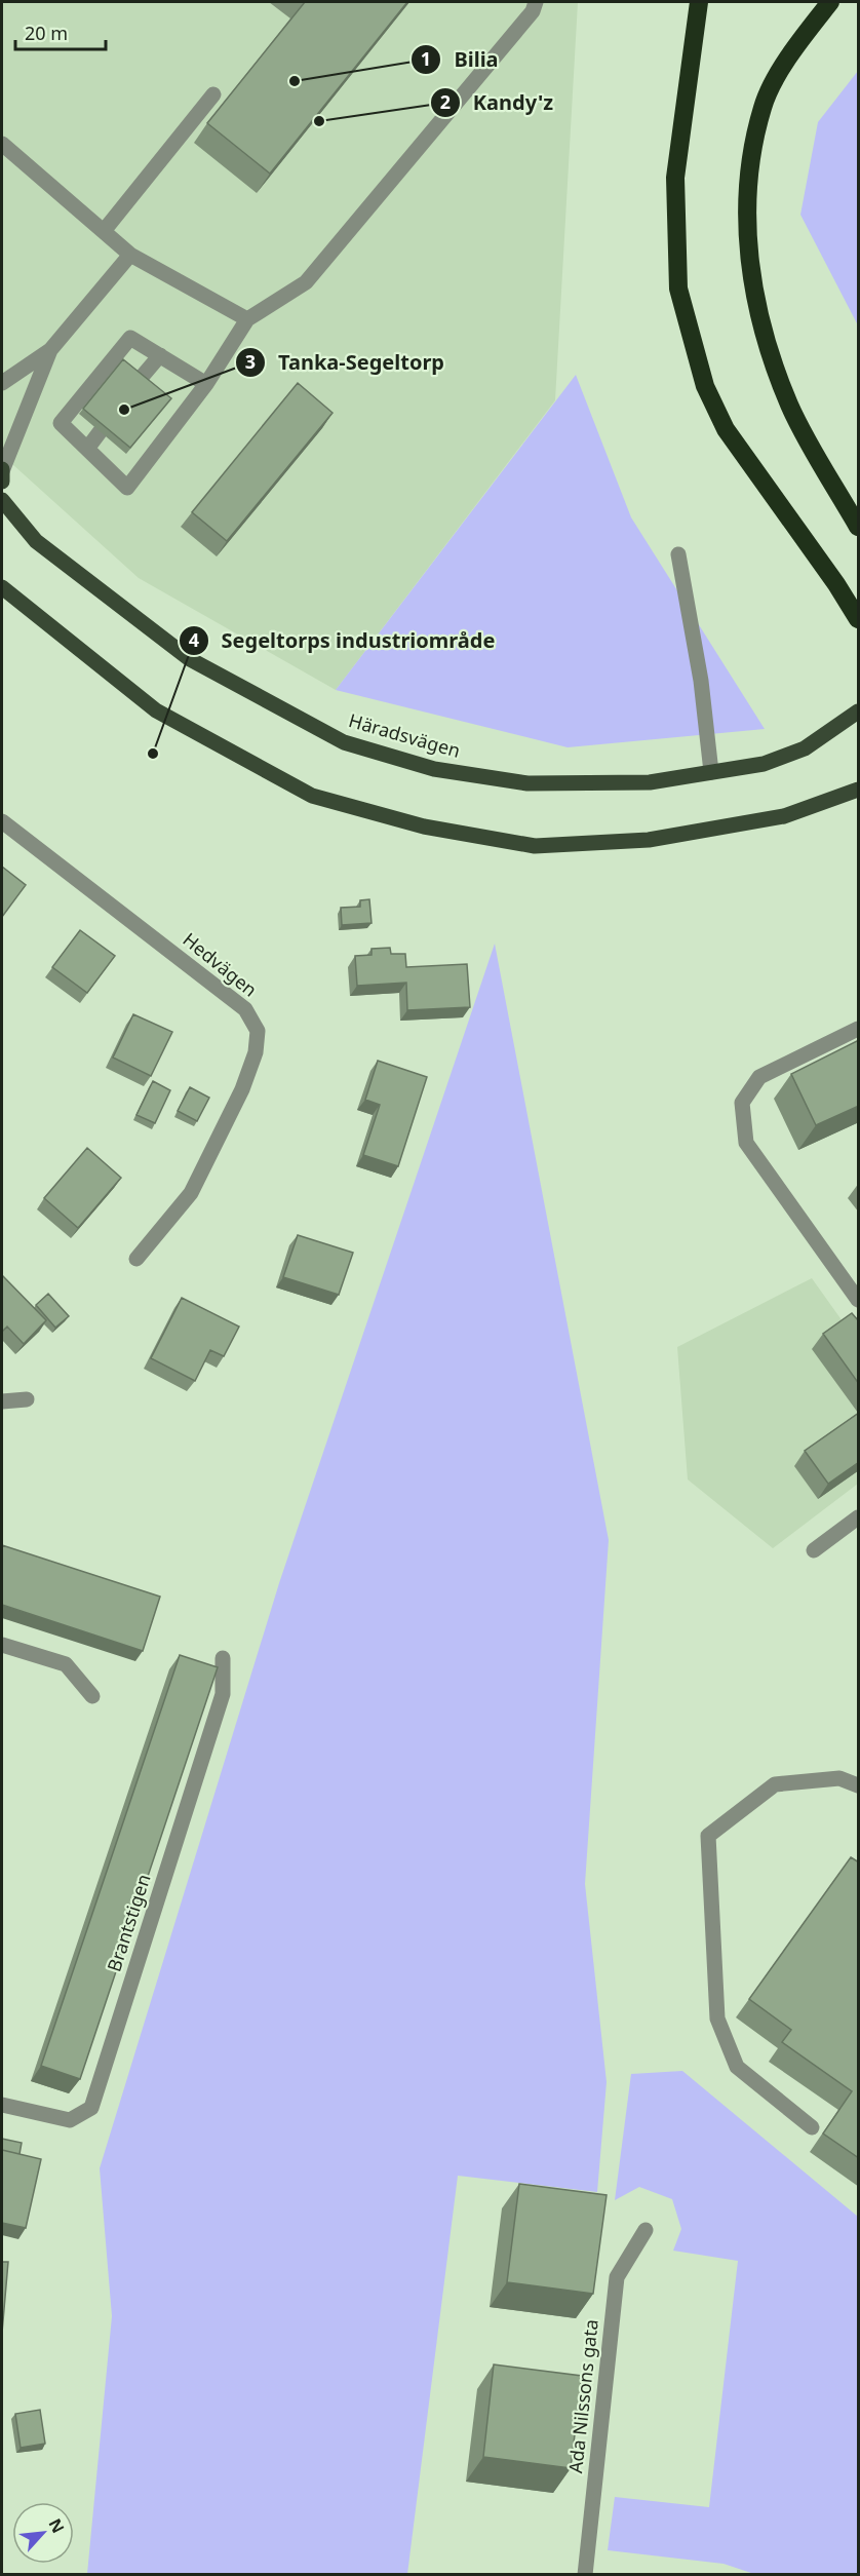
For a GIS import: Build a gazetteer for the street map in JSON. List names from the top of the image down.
{
  "streets": {
    "main road": ["Häradsvägen"],
    "street": ["Hedvägen", "Brantstigen", "Ada Nilssons gata"]
  },
  "places": [
    "Bilia",
    "Kandy'z",
    "Tanka-Segeltorp",
    "Segeltorps industriområde"
  ],
  "scale_bar": "20 m",
  "north": "top right"
}
